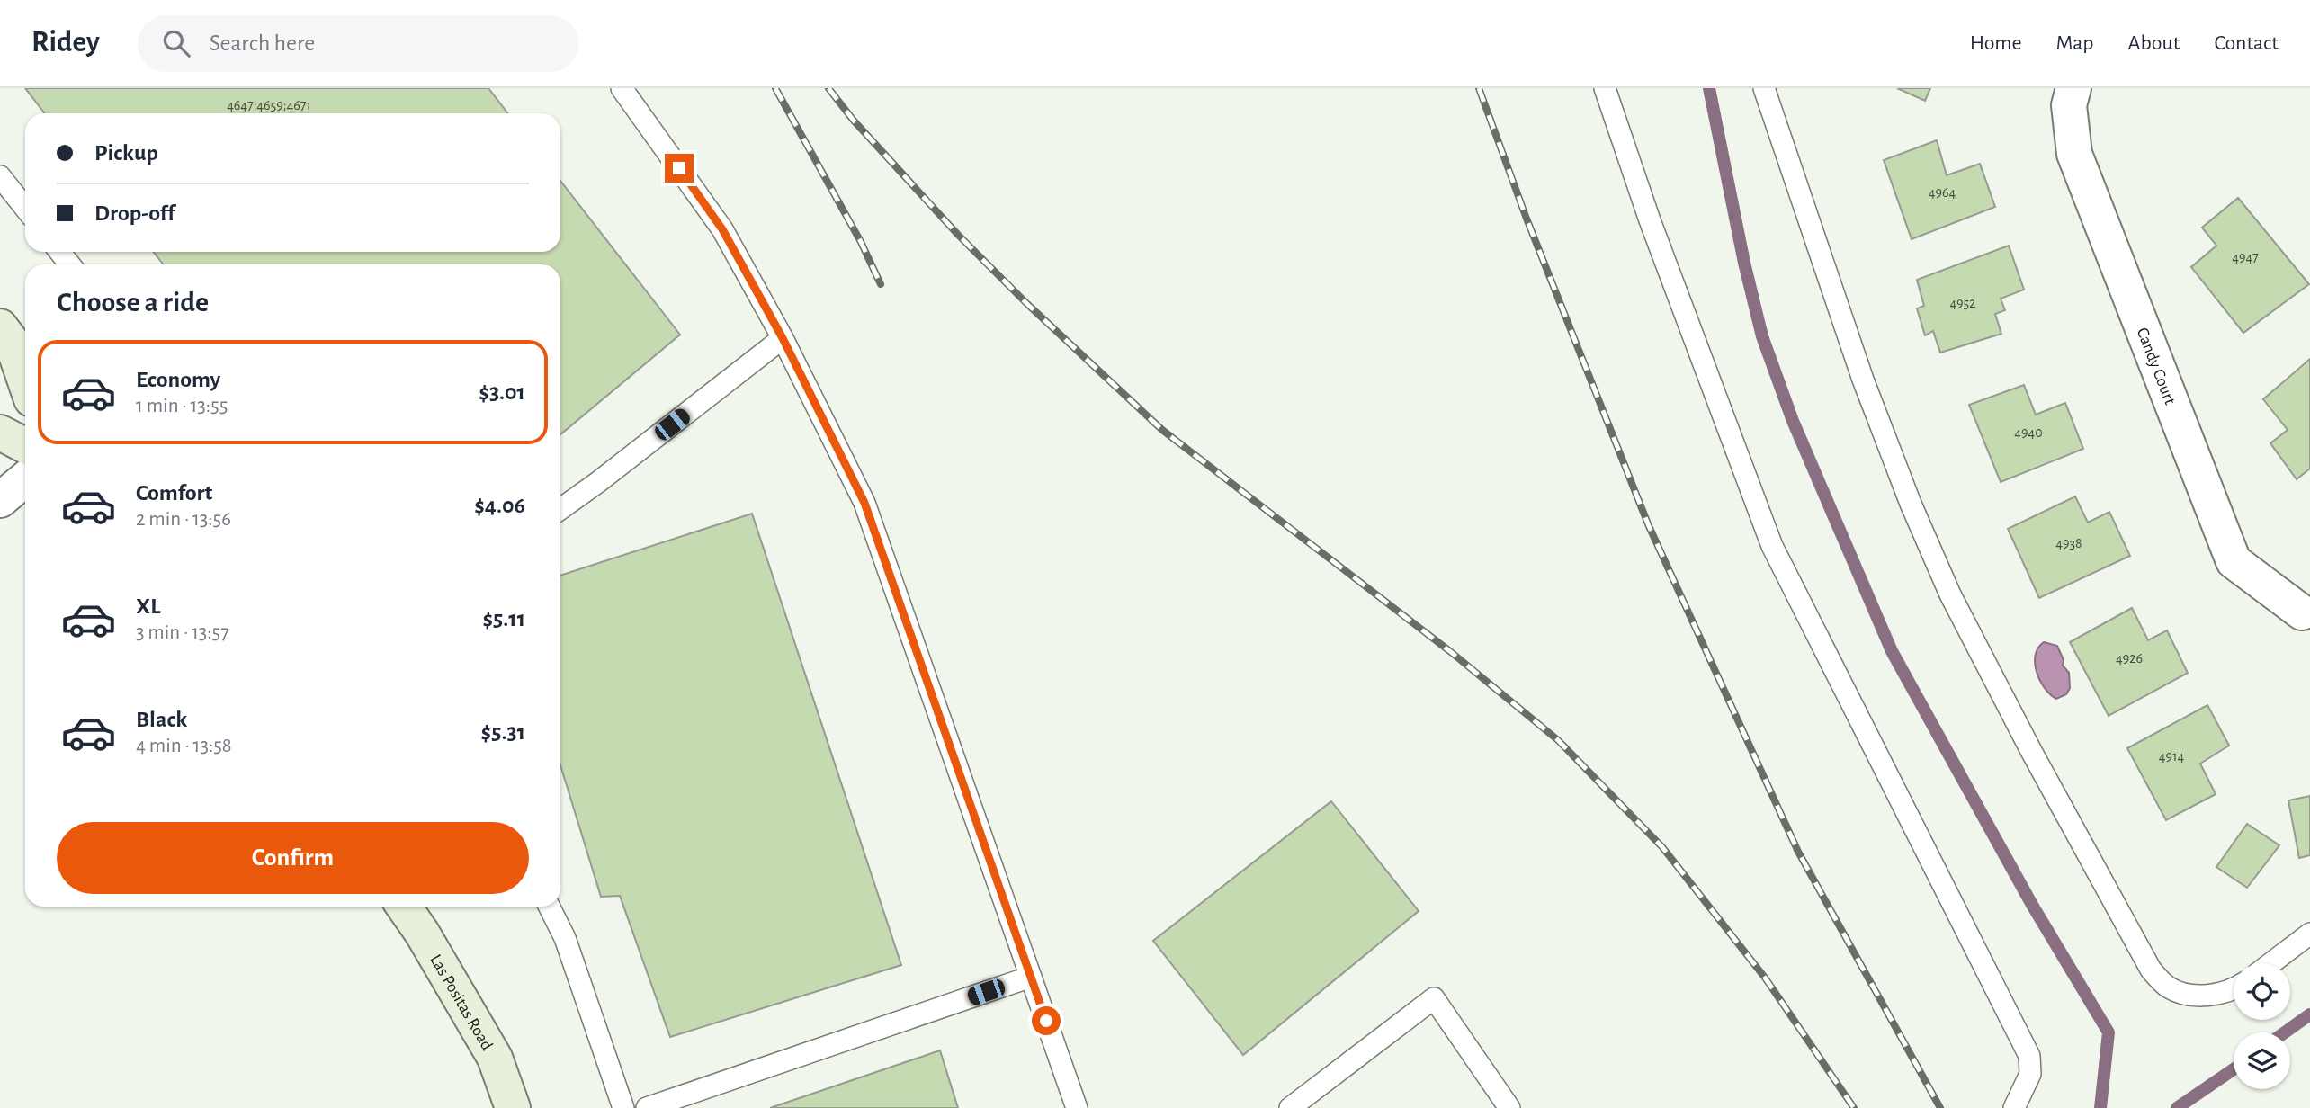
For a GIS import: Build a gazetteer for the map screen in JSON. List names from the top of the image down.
{
  "streets": {
    "main road": ["Las Positas Road"],
    "street": ["Candy Court"]
  },
  "house_numbers": [
    "4647;4659;4671",
    "4964",
    "4947",
    "4952",
    "4940",
    "4938",
    "4926",
    "4914"
  ],
  "page": {
    "header": "Ridey",
    "search": "Search here",
    "nav": [
      "Home",
      "Map",
      "About",
      "Contact"
    ],
    "banner": ["Pickup", "Drop-off"],
    "heading": "Choose a ride",
    "list": [
      {
        "name": "Economy",
        "note": "1 min · 13:55",
        "value": "$3.01"
      },
      {
        "name": "Comfort",
        "note": "2 min · 13:56",
        "value": "$4.06"
      },
      {
        "name": "XL",
        "note": "3 min · 13:57",
        "value": "$5.11"
      },
      {
        "name": "Black",
        "note": "4 min · 13:58",
        "value": "$5.31"
      }
    ],
    "buttons": "Confirm"
  }
}
